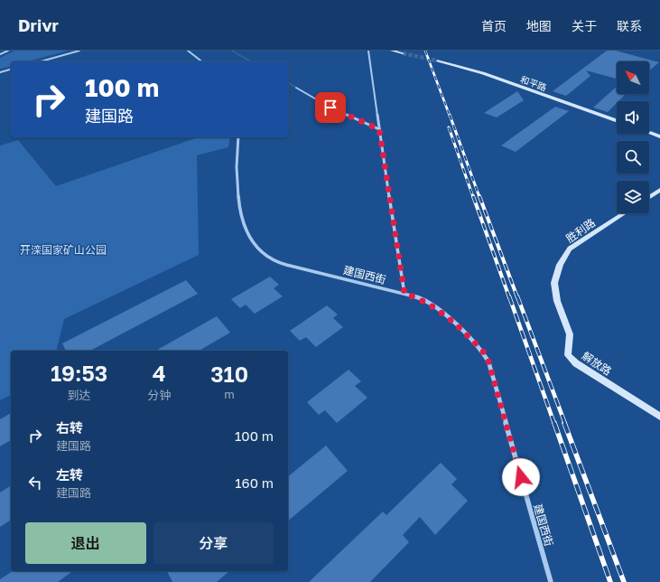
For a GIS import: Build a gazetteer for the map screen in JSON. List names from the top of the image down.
{
  "streets": {
    "street": [
      "和平路",
      "胜利路",
      "建国西街",
      "解放路"
    ]
  },
  "crossings": [
    ["胜利路", "解放路"]
  ],
  "parks": ["开滦国家矿山公园"],
  "north": "top left",
  "page": {
    "header": "Drivr",
    "nav": [
      "首页",
      "地图",
      "关于",
      "联系"
    ],
    "turn": ["100 m", "建国路"],
    "eta": [
      "19:53",
      "到达",
      "4",
      "分钟",
      "310",
      "m"
    ],
    "list": [
      {
        "name": "右转",
        "note": "建国路",
        "value": "100 m"
      },
      {
        "name": "左转",
        "note": "建国路",
        "value": "160 m"
      }
    ],
    "buttons": ["退出", "分享"]
  }
}
